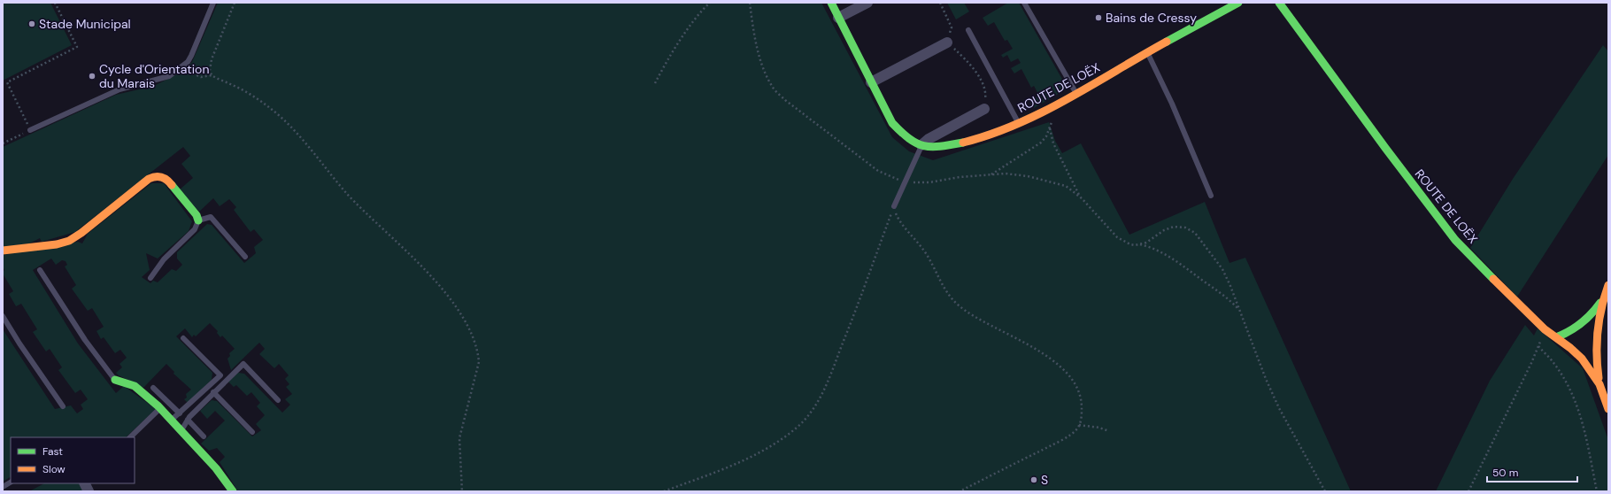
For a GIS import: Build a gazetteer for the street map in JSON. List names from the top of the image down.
{
  "streets": {
    "street": ["ROUTE DE LOËX"]
  },
  "places": [
    "Bains de Cressy",
    "Stade Municipal",
    "Cycle d'Orientation du Marais",
    "S"
  ],
  "legend": ["Fast", "Slow"],
  "scale_bar": "50 m"
}
